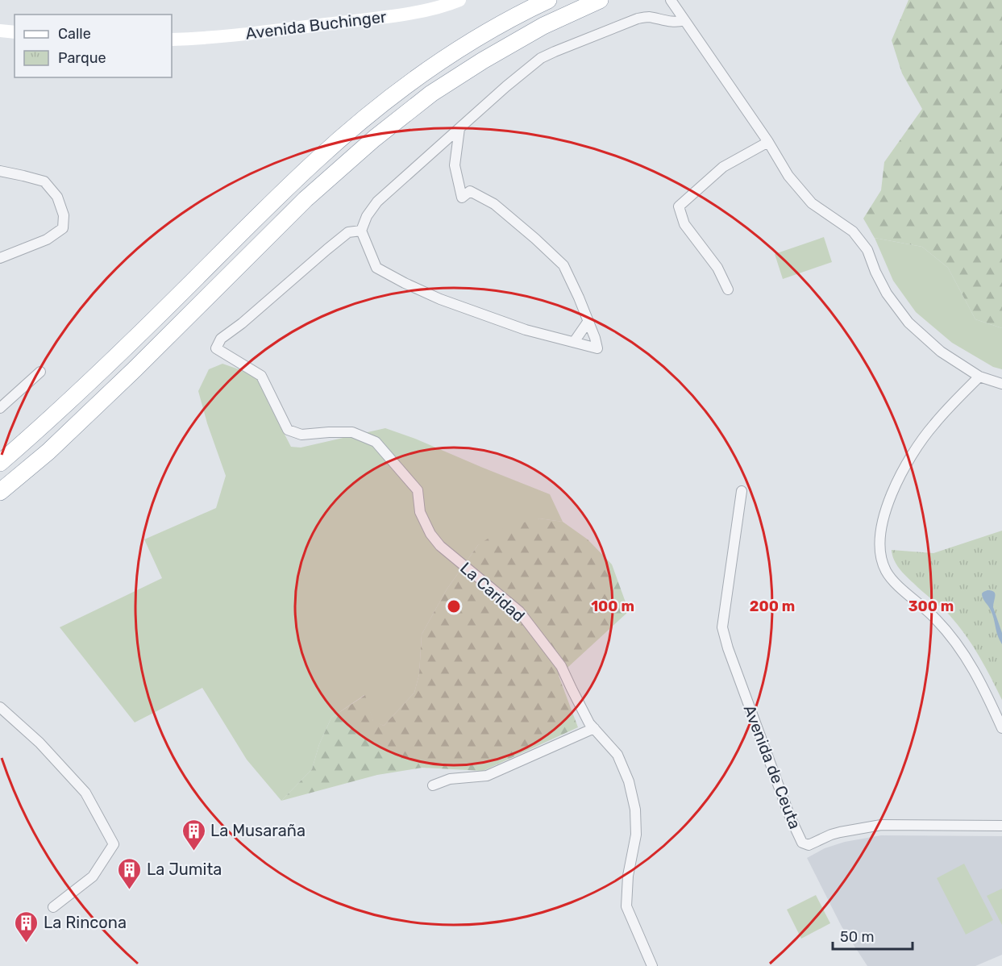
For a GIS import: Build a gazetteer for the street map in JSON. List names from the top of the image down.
{
  "streets": {
    "street": ["Avenida Buchinger", "La Caridad", "Avenida de Ceuta"]
  },
  "places": {
    "building": ["La Musaraña", "La Jumita", "La Rincona"]
  },
  "legend": ["Calle", "Parque"],
  "scale_bar": "50 m",
  "rings": ["100 m", "200 m", "300 m"]
}
